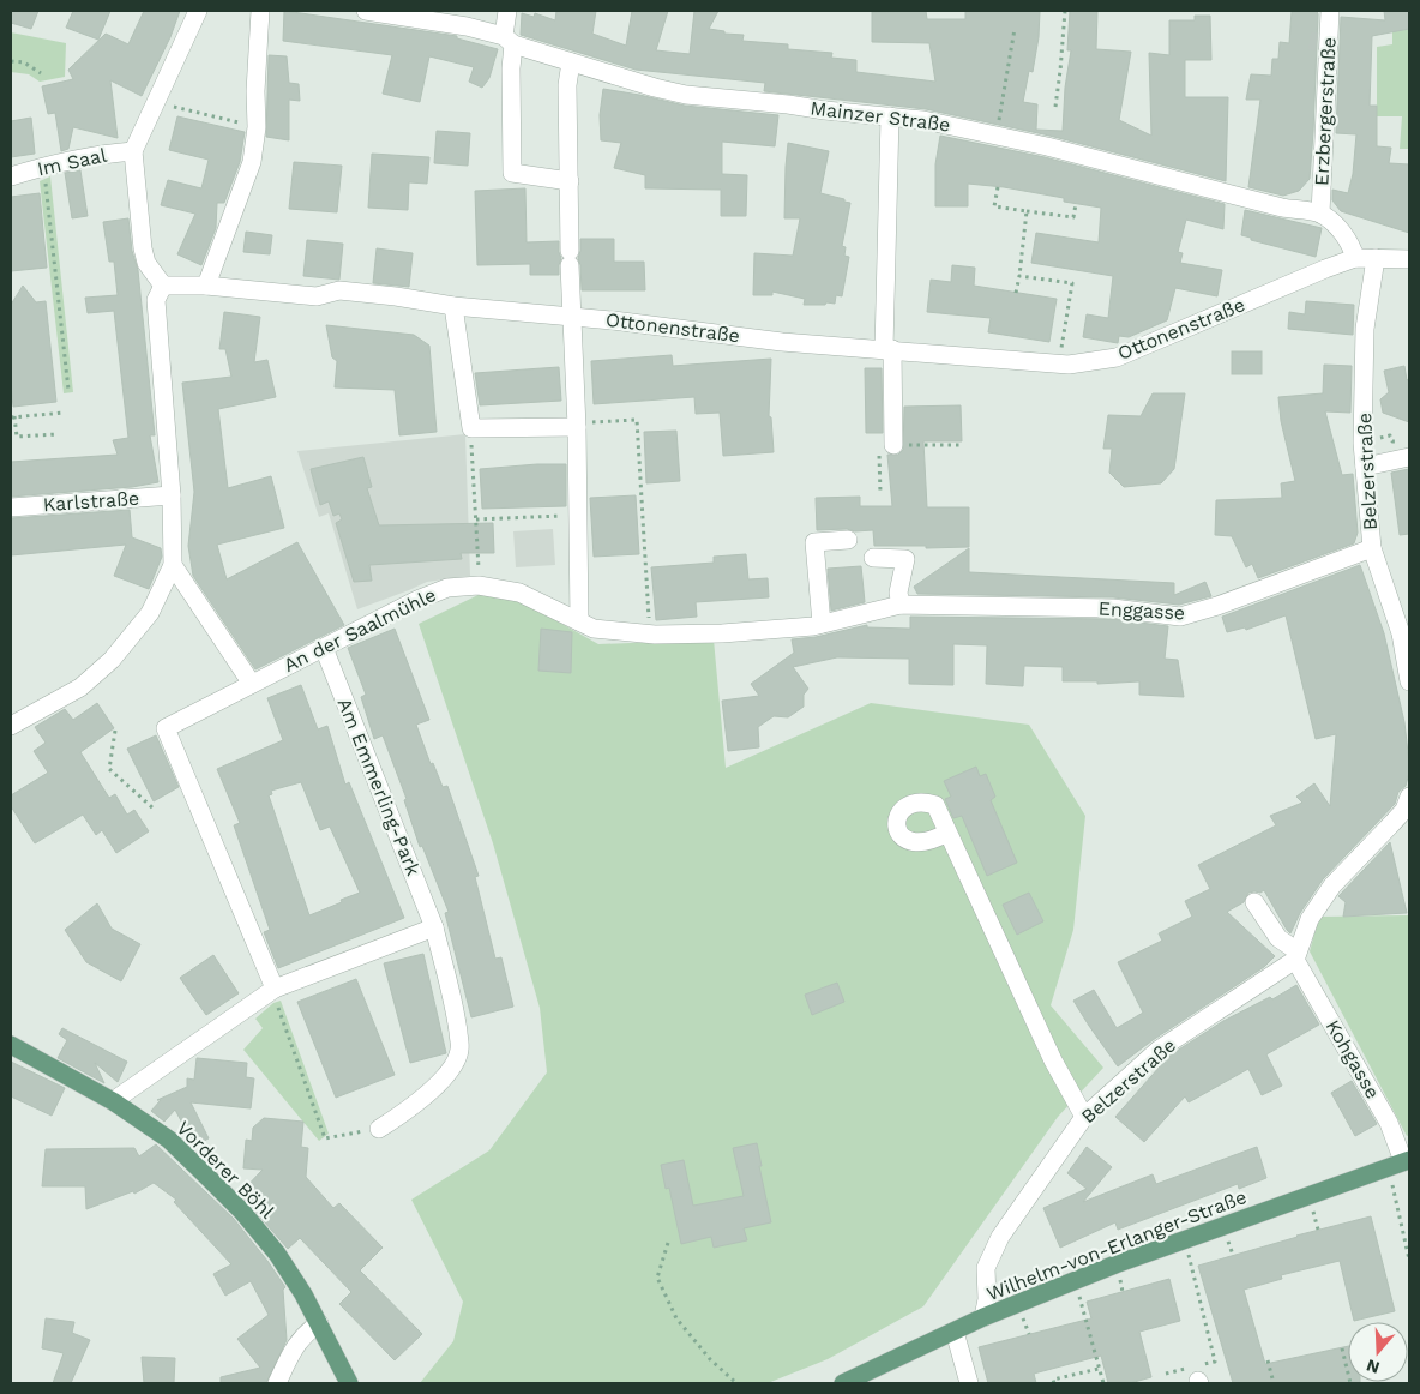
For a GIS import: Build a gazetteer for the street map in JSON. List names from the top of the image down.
{
  "streets": {
    "main road": ["Vorderer Böhl", "Wilhelm-von-Erlanger-Straße"],
    "street": [
      "Erzbergerstraße",
      "Mainzer Straße",
      "Im Saal",
      "Ottonenstraße",
      "Belzerstraße",
      "Karlstraße",
      "Enggasse",
      "An der Saalmühle",
      "Am Emmerling-Park",
      "Kohgasse"
    ]
  },
  "crossings": [
    ["Erzbergerstraße", "Mainzer Straße"],
    ["Belzerstraße", "Enggasse"],
    ["Belzerstraße", "Kohgasse"],
    ["Belzerstraße", "Wilhelm-von-Erlanger-Straße"],
    ["Enggasse", "An der Saalmühle"],
    ["An der Saalmühle", "Am Emmerling-Park"],
    ["Kohgasse", "Wilhelm-von-Erlanger-Straße"]
  ],
  "north": "bottom"
}
